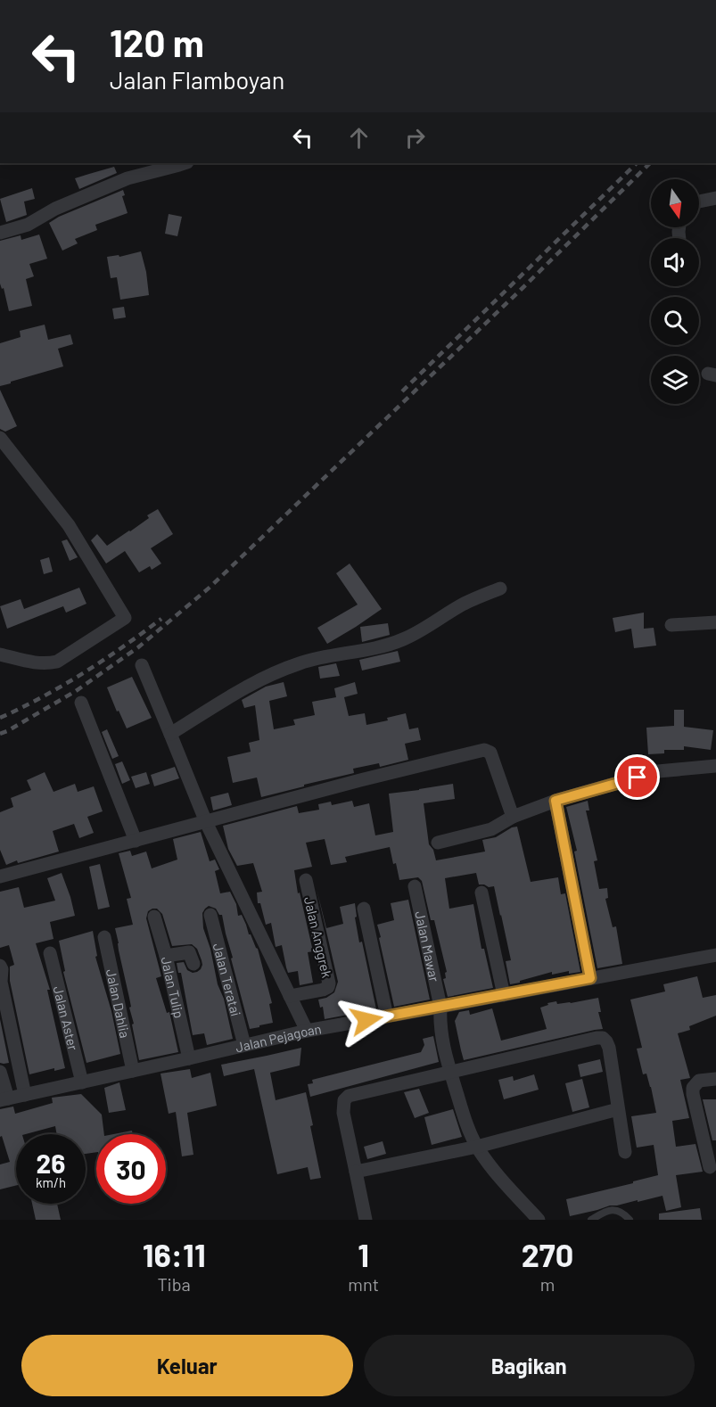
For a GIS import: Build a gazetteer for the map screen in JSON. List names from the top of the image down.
{
  "streets": {
    "street": [
      "Jalan Anggrek",
      "Jalan Mawar",
      "Jalan Teratai",
      "Jalan Tulip",
      "Jalan Dahlia",
      "Jalan Aster",
      "Jalan Pejagoan"
    ]
  },
  "crossings": [
    ["Jalan Mawar", "Jalan Pejagoan"],
    ["Jalan Teratai", "Jalan Pejagoan"],
    ["Jalan Tulip", "Jalan Pejagoan"],
    ["Jalan Dahlia", "Jalan Pejagoan"],
    ["Jalan Aster", "Jalan Pejagoan"]
  ],
  "north": "bottom",
  "page": {
    "turn": ["120 m", "Jalan Flamboyan"],
    "speed": "26 km/h",
    "limit": "30",
    "eta": [
      "16:11",
      "Tiba",
      "1",
      "mnt",
      "270",
      "m"
    ],
    "buttons": ["Keluar", "Bagikan"]
  }
}
